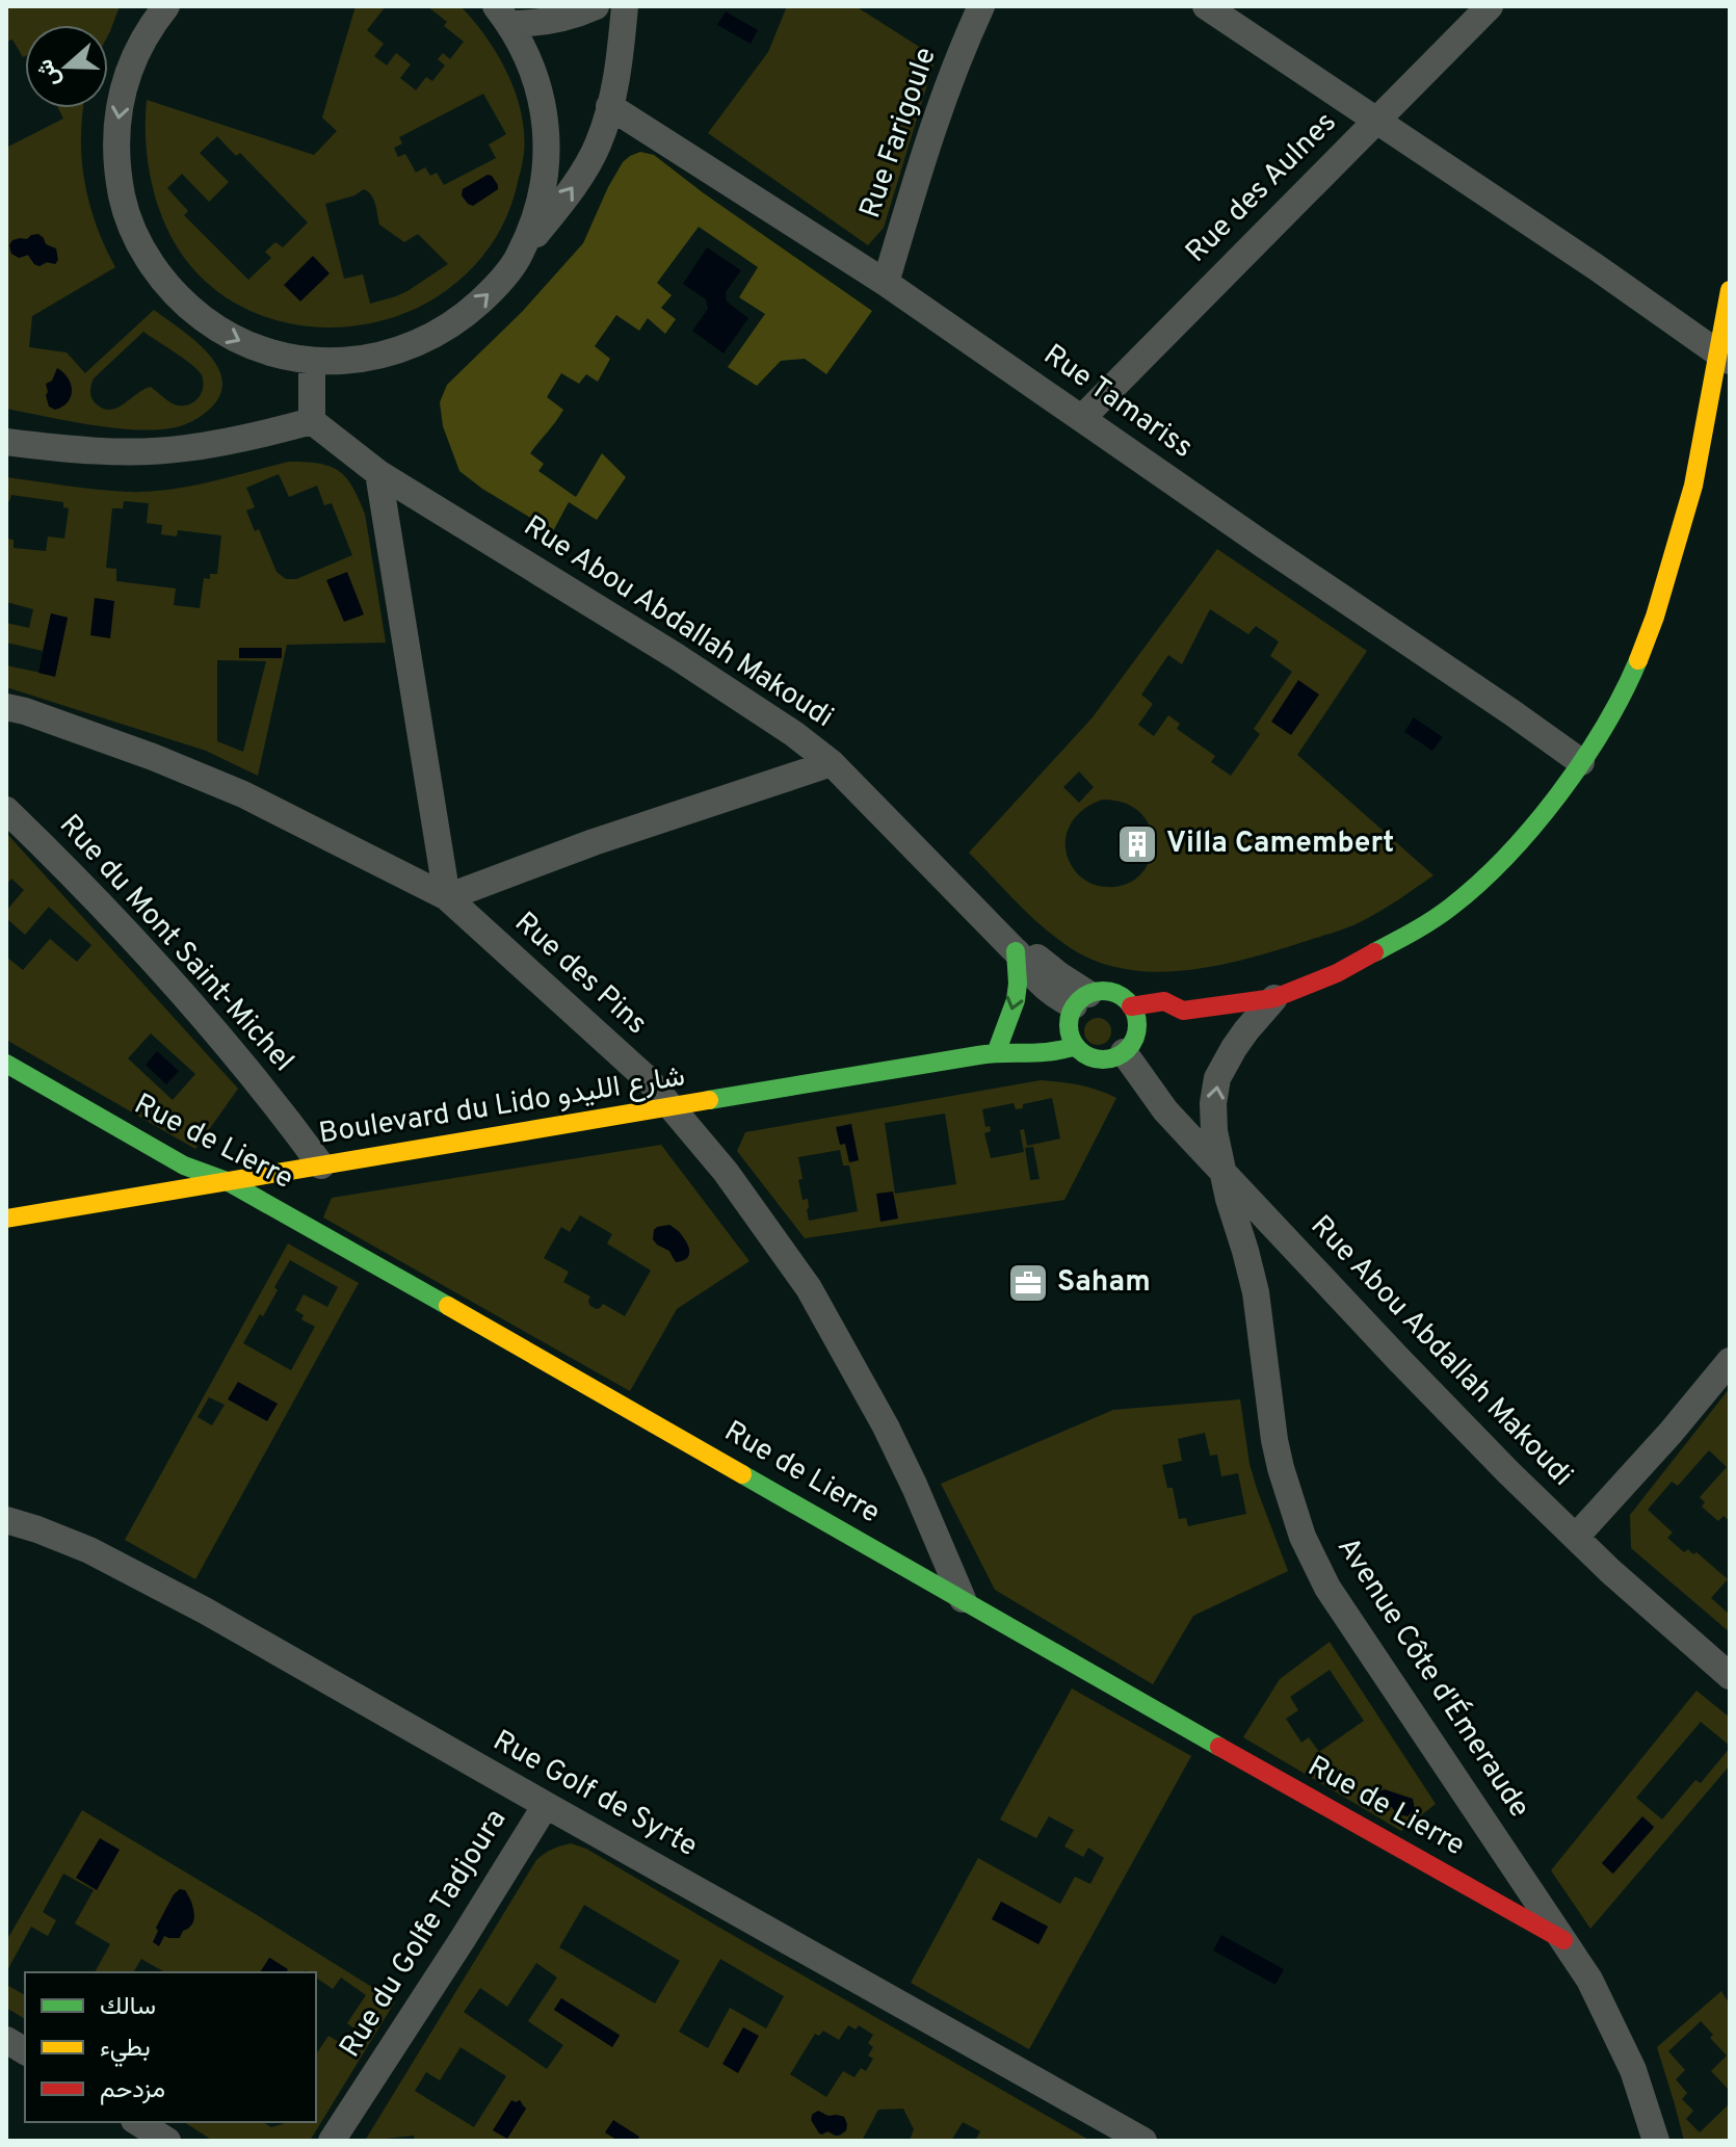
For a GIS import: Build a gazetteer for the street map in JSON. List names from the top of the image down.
{
  "streets": {
    "main road": ["Boulevard du Lido شارع الليدو", "Rue de Lierre"],
    "street": [
      "Rue Farigoule",
      "Rue des Aulnes",
      "Rue Tamariss",
      "Rue Abou Abdallah Makoudi",
      "Rue du Mont Saint-Michel",
      "Rue des Pins",
      "Avenue Côte d'Émeraude",
      "Rue Golf de Syrte",
      "Rue du Golfe Tadjoura"
    ]
  },
  "crossings": [
    ["Rue Farigoule", "Rue Tamariss"],
    ["Rue des Aulnes", "Rue Tamariss"],
    ["Rue Abou Abdallah Makoudi", "Boulevard du Lido شارع الليدو"],
    ["Rue Abou Abdallah Makoudi", "Avenue Côte d'Émeraude"],
    ["Rue du Mont Saint-Michel", "Boulevard du Lido شارع الليدو"],
    ["Rue des Pins", "Boulevard du Lido شارع الليدو"],
    ["Rue des Pins", "Rue de Lierre"],
    ["Boulevard du Lido شارع الليدو", "Rue de Lierre"],
    ["Rue de Lierre", "Avenue Côte d'Émeraude"],
    ["Rue Golf de Syrte", "Rue du Golfe Tadjoura"]
  ],
  "places": {
    "building": ["Villa Camembert"],
    "office": ["Saham"]
  },
  "legend": ["سالك", "بطيء", "مزدحم"],
  "north": "left"
}
